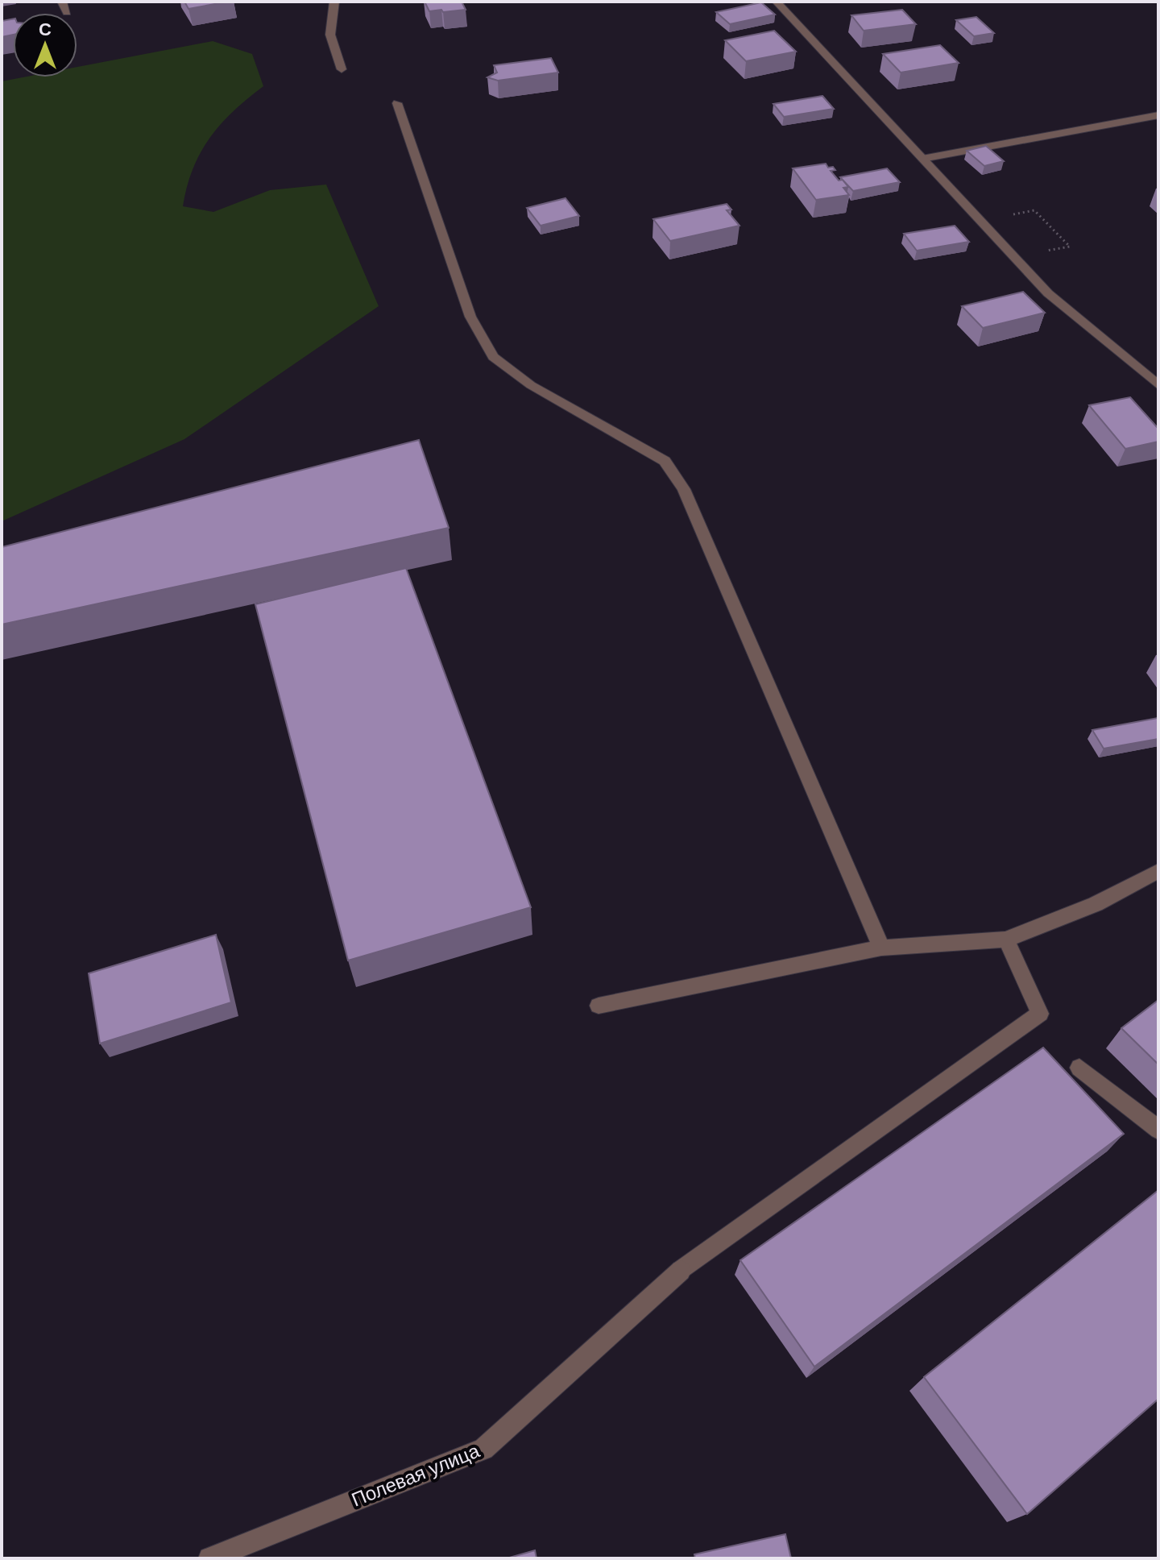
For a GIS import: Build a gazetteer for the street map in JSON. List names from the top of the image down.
{
  "streets": {
    "street": ["Полевая улица"]
  },
  "north": "top"
}
